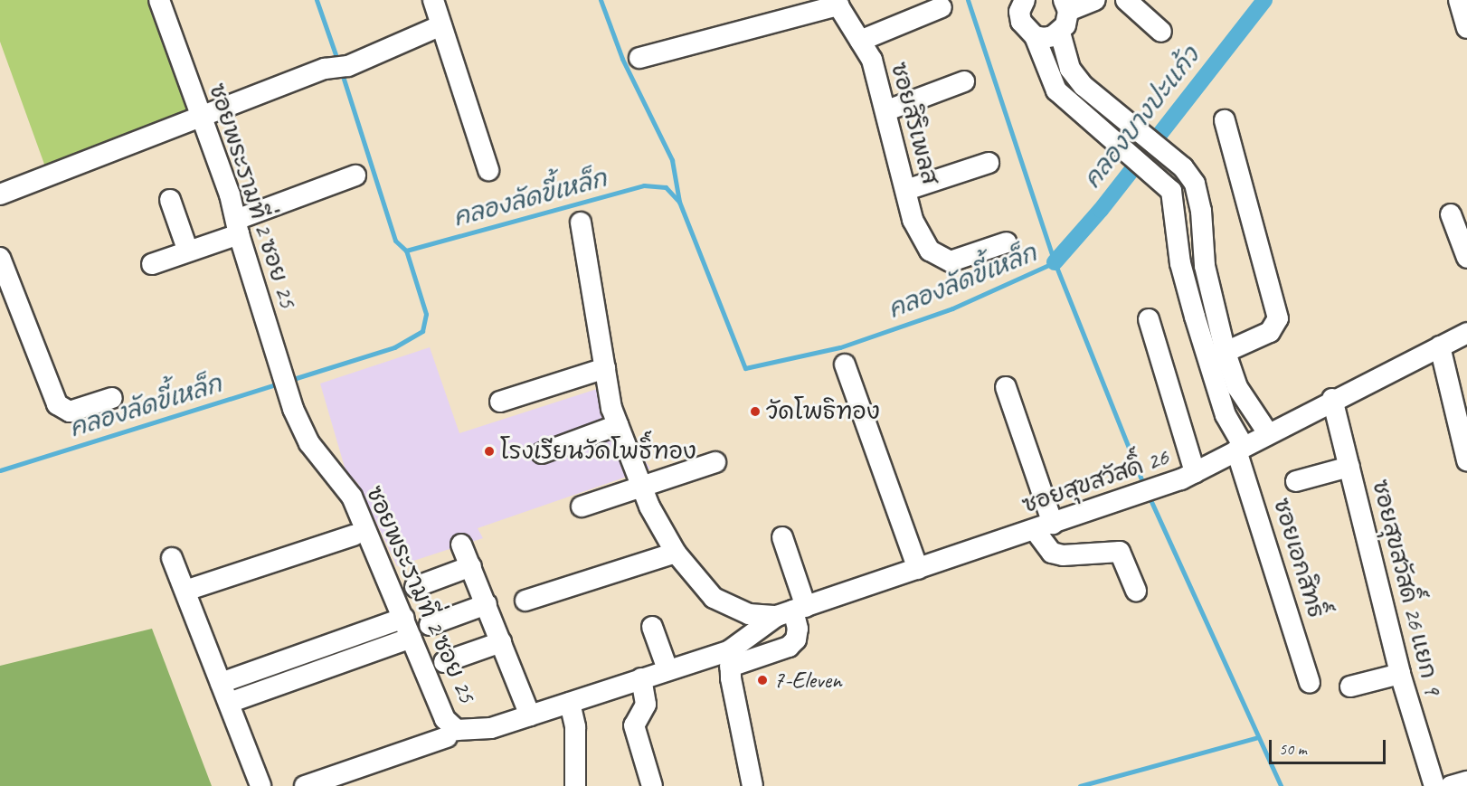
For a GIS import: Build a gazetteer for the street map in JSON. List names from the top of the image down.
{
  "streets": {
    "street": [
      "ซอยสิริเพลส",
      "ซอยพระรามที่ 2 ซอย 25",
      "ซอยสุขสวัสดิ์ 26",
      "ซอยเอกสิทธิ์",
      "ซอยสุขสวัสดิ์ 26 แยก 9"
    ]
  },
  "crossings": [
    ["ซอยพระรามที่ 2 ซอย 25", "ซอยสุขสวัสดิ์ 26"],
    ["ซอยสุขสวัสดิ์ 26", "ซอยเอกสิทธิ์"],
    ["ซอยสุขสวัสดิ์ 26", "ซอยสุขสวัสดิ์ 26 แยก 9"]
  ],
  "water": ["คลองบางปะแก้ว", "คลองลัดขี้เหล็ก"],
  "places": ["วัดโพธิทอง", "โรงเรียนวัดโพธิ์ทอง", "7-Eleven"],
  "scale_bar": "50 m"
}
